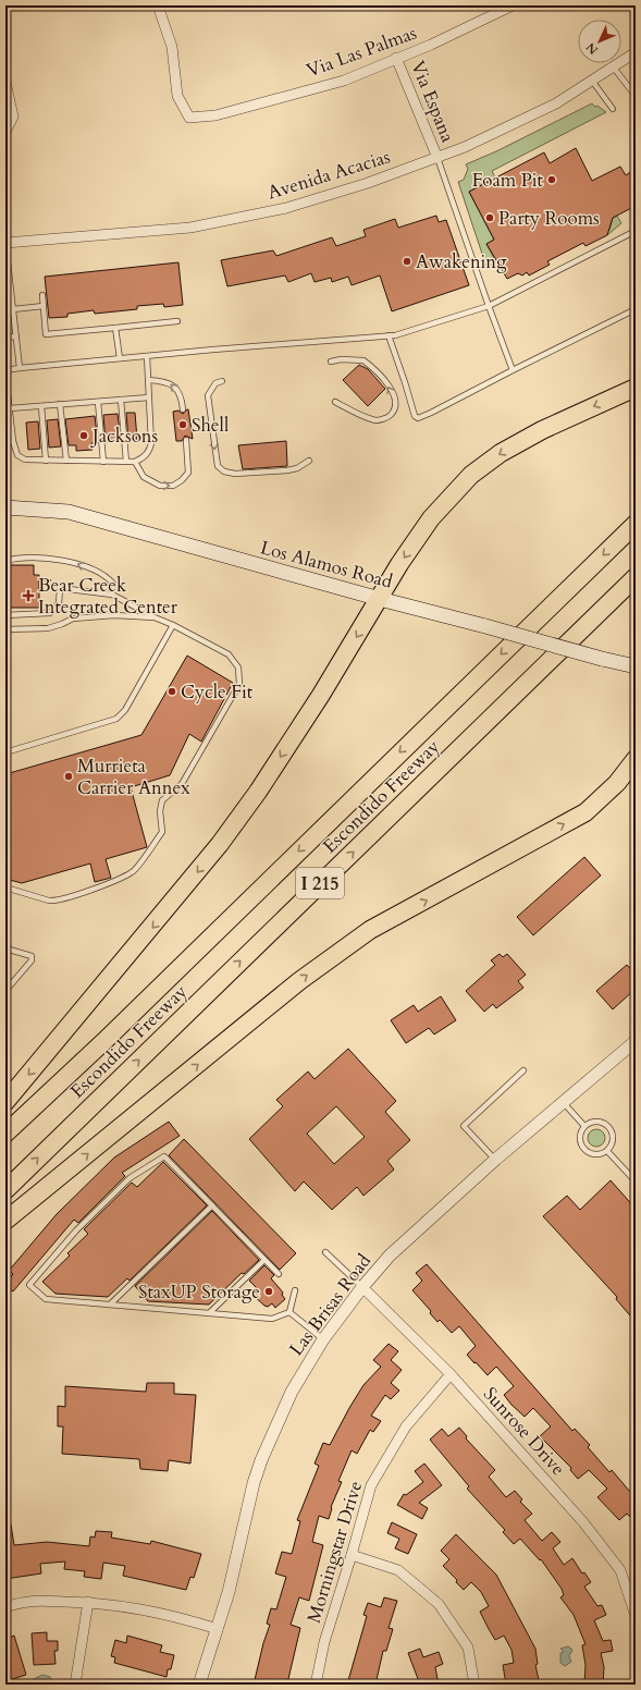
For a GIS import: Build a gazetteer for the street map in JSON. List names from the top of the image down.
{
  "streets": {
    "highway": ["Escondido Freeway", "I 215"],
    "main road": ["Los Alamos Road"],
    "street": [
      "Via Las Palmas",
      "Via Espana",
      "Avenida Acacias",
      "Las Brisas Road",
      "Sunrose Drive",
      "Morningstar Drive"
    ]
  },
  "crossings": [
    ["Via Las Palmas", "Via Espana"],
    ["Via Espana", "Avenida Acacias"],
    ["Las Brisas Road", "Sunrose Drive"],
    ["Sunrose Drive", "Morningstar Drive"]
  ],
  "places": {
    "other": [
      "Foam Pit",
      "Party Rooms",
      "Awakening",
      "Shell",
      "Jacksons",
      "Cycle Fit",
      "Murrieta Carrier Annex",
      "StaxUP Storage"
    ],
    "health": ["Bear Creek Integrated Center"]
  },
  "north": "bottom left"
}
